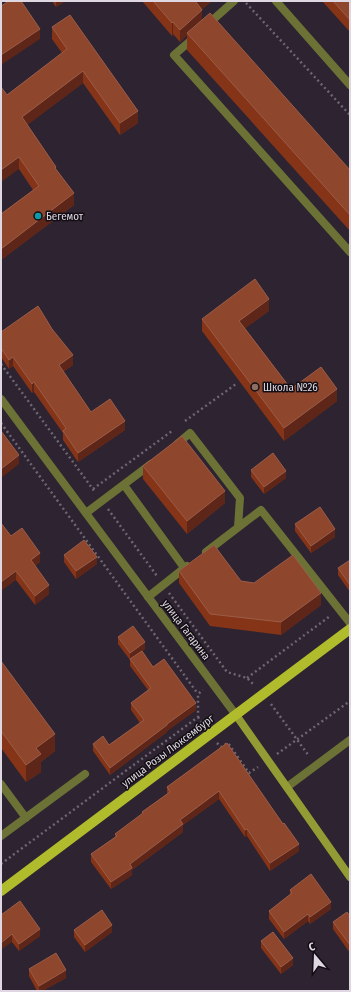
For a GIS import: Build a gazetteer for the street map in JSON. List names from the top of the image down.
{
  "streets": {
    "main road": ["улица Гагарина", "улица Розы Люксембург"]
  },
  "crossings": [
    ["улица Гагарина", "улица Розы Люксембург"]
  ],
  "places": ["Бегемот", "Школа №26"],
  "north": "top"
}
